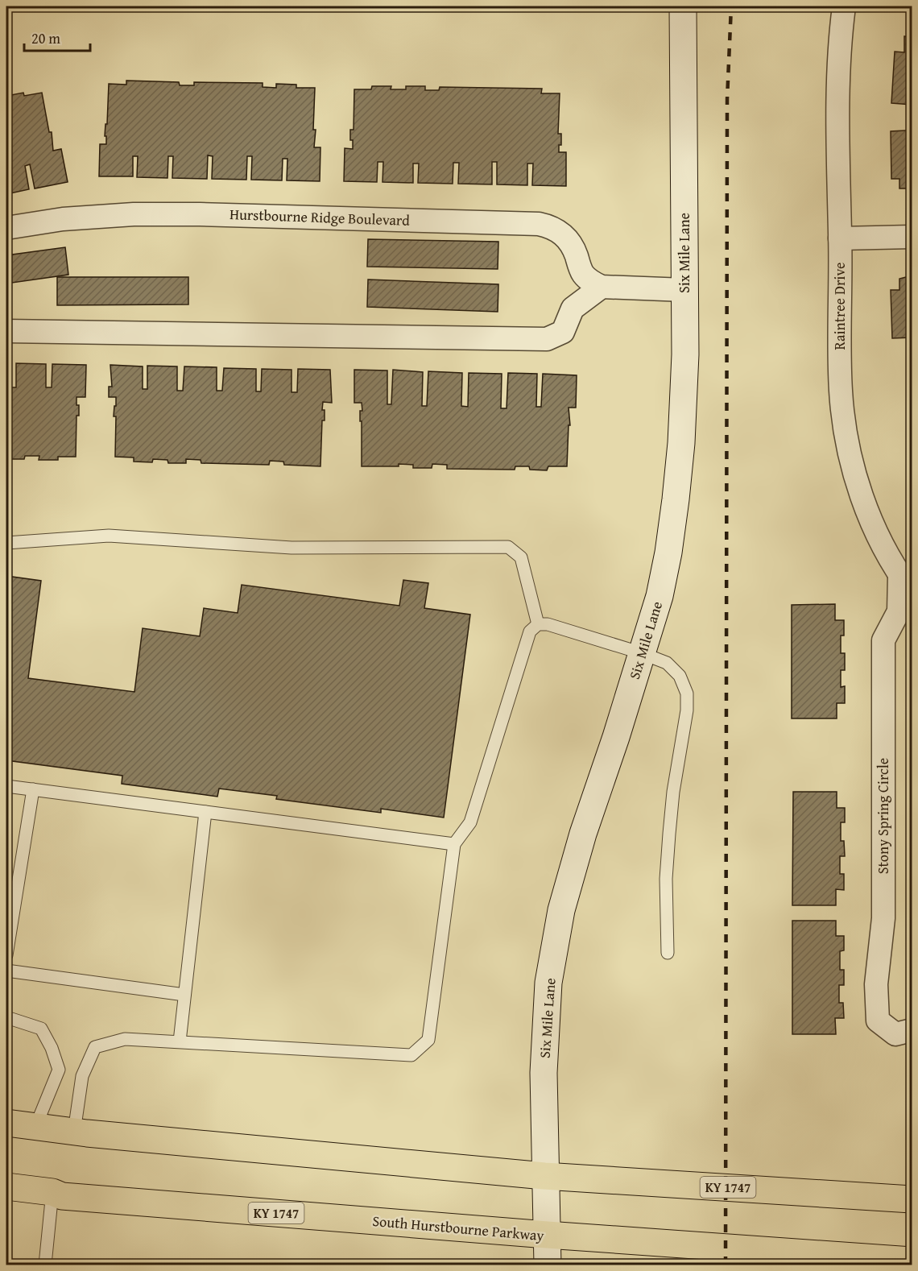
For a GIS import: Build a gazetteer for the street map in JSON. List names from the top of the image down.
{
  "streets": {
    "main road": ["KY 1747", "South Hurstbourne Parkway"],
    "street": [
      "Hurstbourne Ridge Boulevard",
      "Six Mile Lane",
      "Raintree Drive",
      "Stony Spring Circle"
    ]
  },
  "crossings": [
    ["Six Mile Lane", "KY 1747"],
    ["Six Mile Lane", "South Hurstbourne Parkway"],
    ["Raintree Drive", "Stony Spring Circle"]
  ],
  "scale_bar": "20 m"
}
